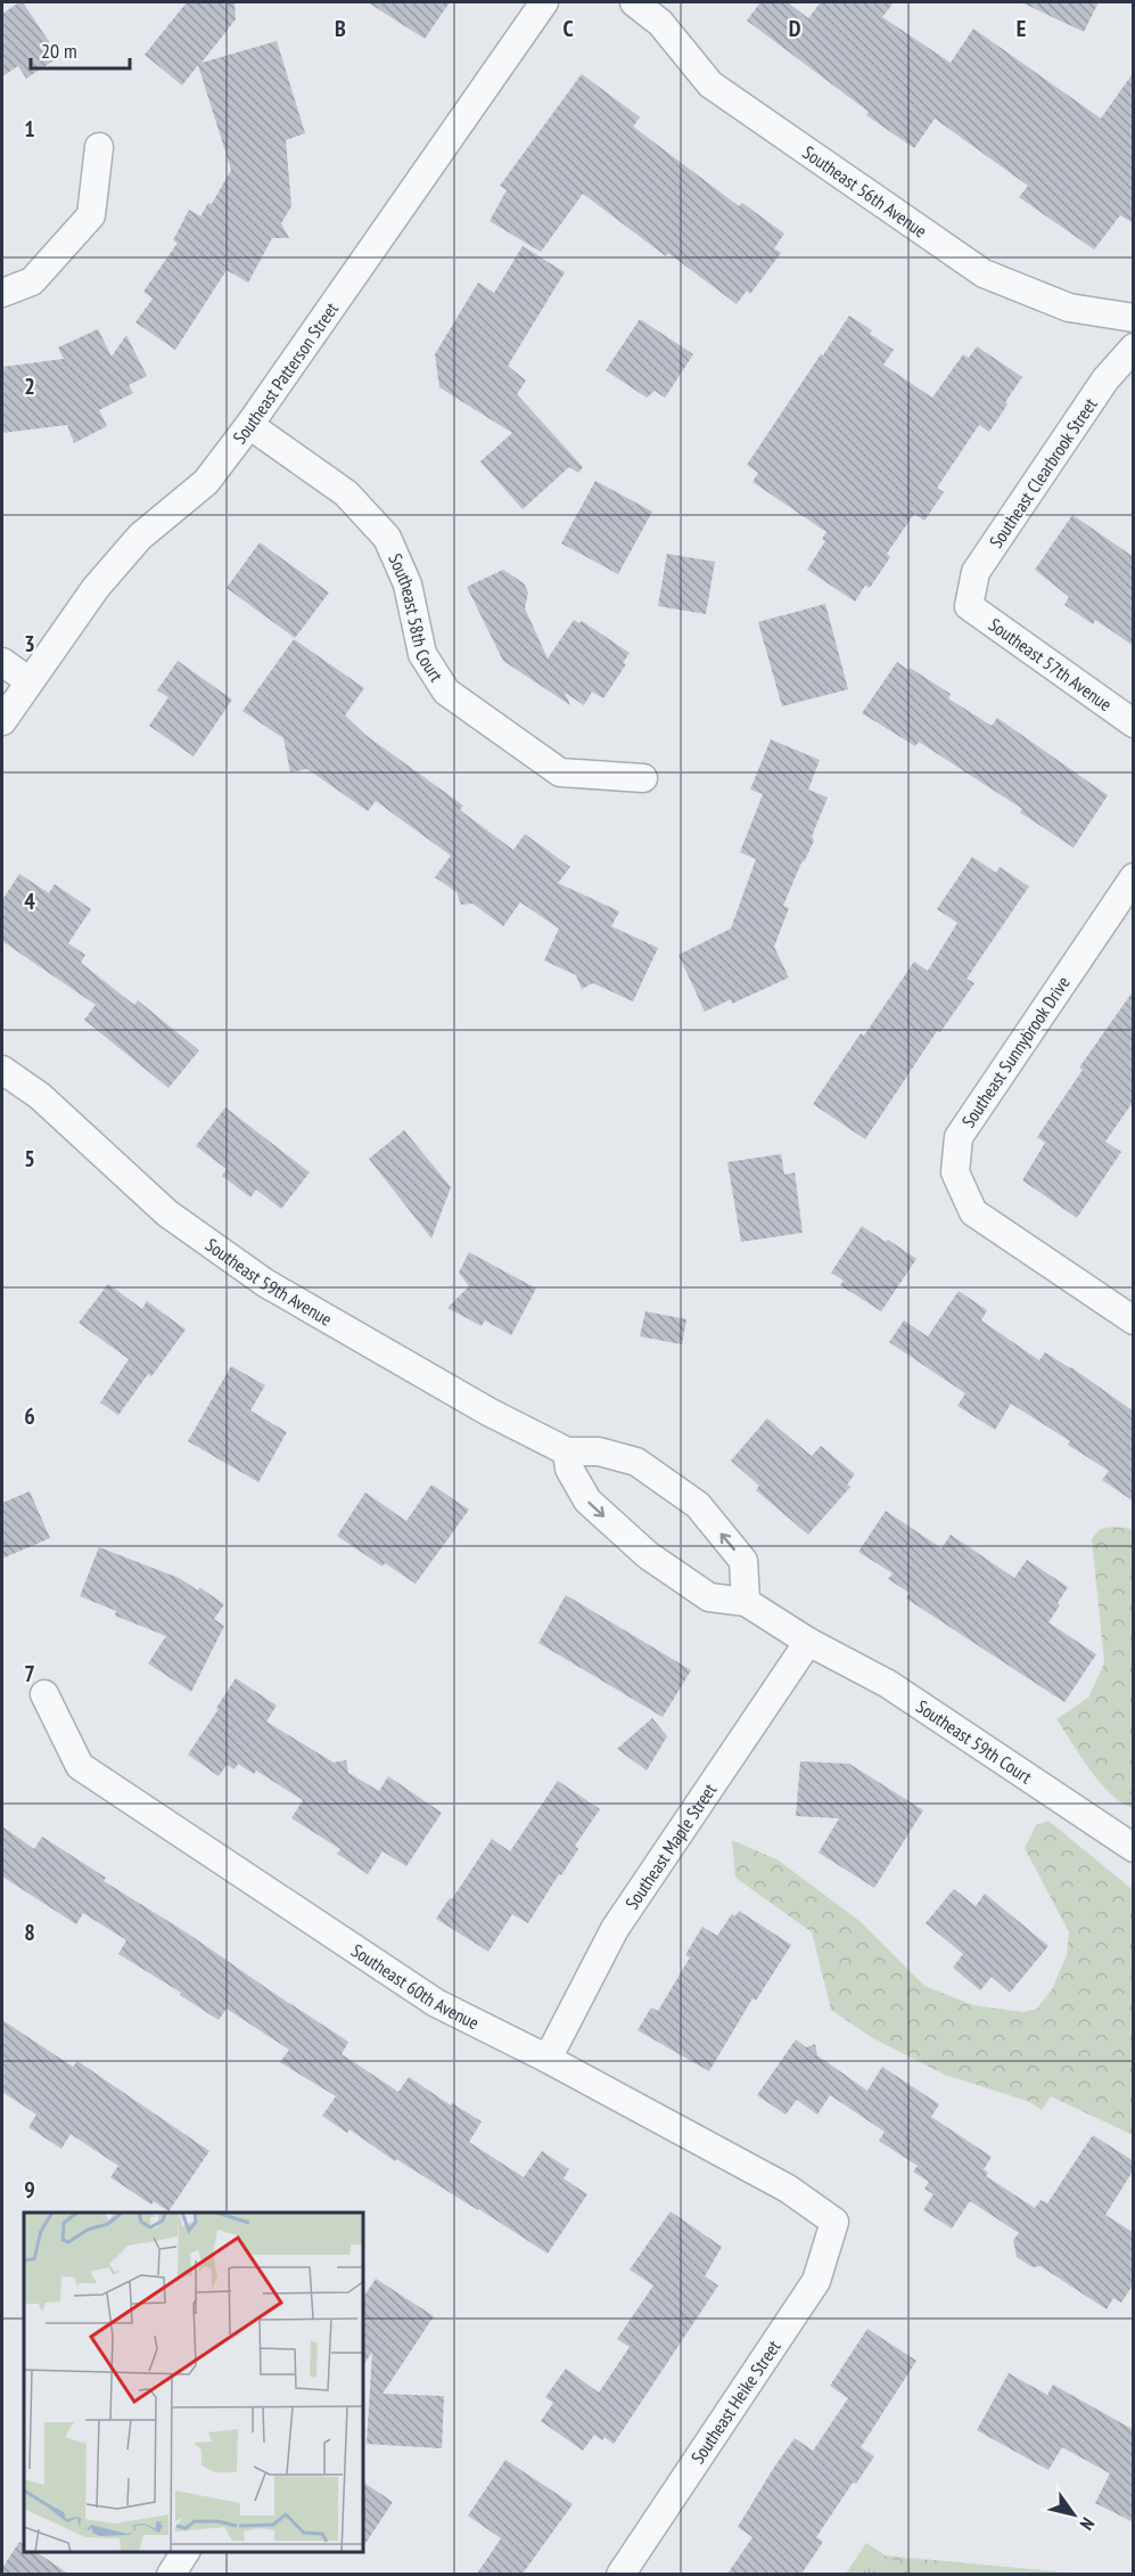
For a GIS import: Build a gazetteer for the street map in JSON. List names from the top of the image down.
{
  "streets": {
    "street": [
      "Southeast 56th Avenue",
      "Southeast Patterson Street",
      "Southeast Clearbrook Street",
      "Southeast 58th Court",
      "Southeast 57th Avenue",
      "Southeast Sunnybrook Drive",
      "Southeast 59th Avenue",
      "Southeast 59th Court",
      "Southeast Maple Street",
      "Southeast 60th Avenue",
      "Southeast Heike Street"
    ]
  },
  "crossings": [
    ["Southeast Patterson Street", "Southeast 58th Court"],
    ["Southeast Clearbrook Street", "Southeast 57th Avenue"],
    ["Southeast 59th Court", "Southeast Maple Street"],
    ["Southeast Maple Street", "Southeast 60th Avenue"],
    ["Southeast 60th Avenue", "Southeast Heike Street"]
  ],
  "scale_bar": "20 m",
  "north": "bottom right",
  "grid": {
    "columns": [
      "B",
      "C",
      "D",
      "E"
    ],
    "rows": [
      "1",
      "2",
      "3",
      "4",
      "5",
      "6",
      "7",
      "8",
      "9"
    ]
  }
}
